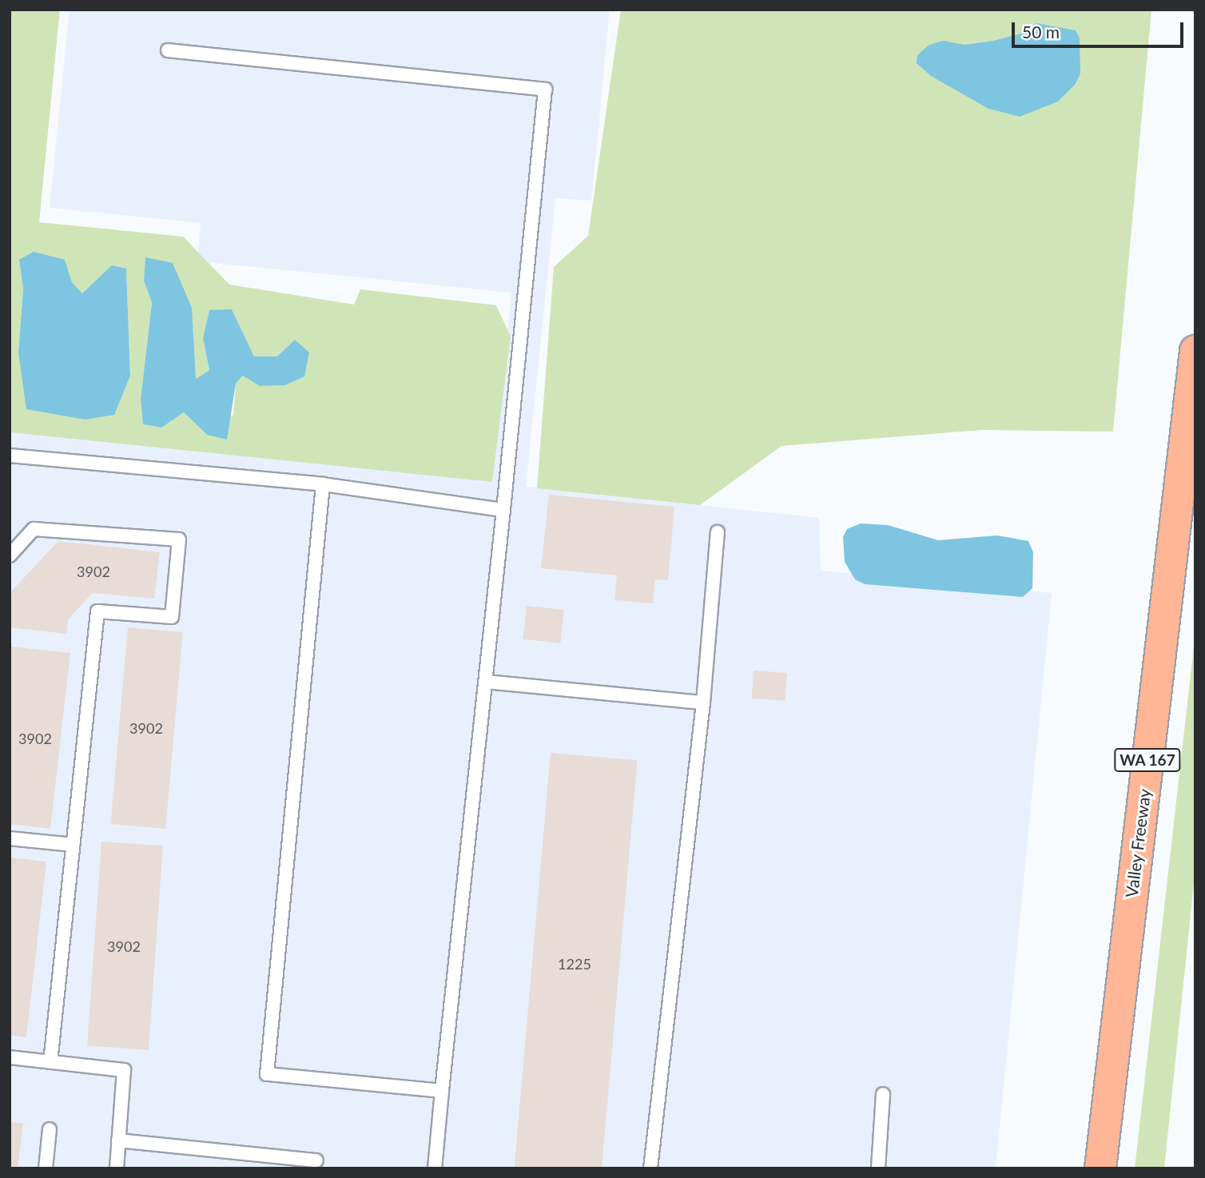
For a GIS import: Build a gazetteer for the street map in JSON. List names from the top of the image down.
{
  "streets": {
    "highway": ["WA 167", "Valley Freeway"]
  },
  "house_numbers": [
    "3902",
    "3902",
    "3902",
    "3902",
    "1225"
  ],
  "scale_bar": "50 m"
}
